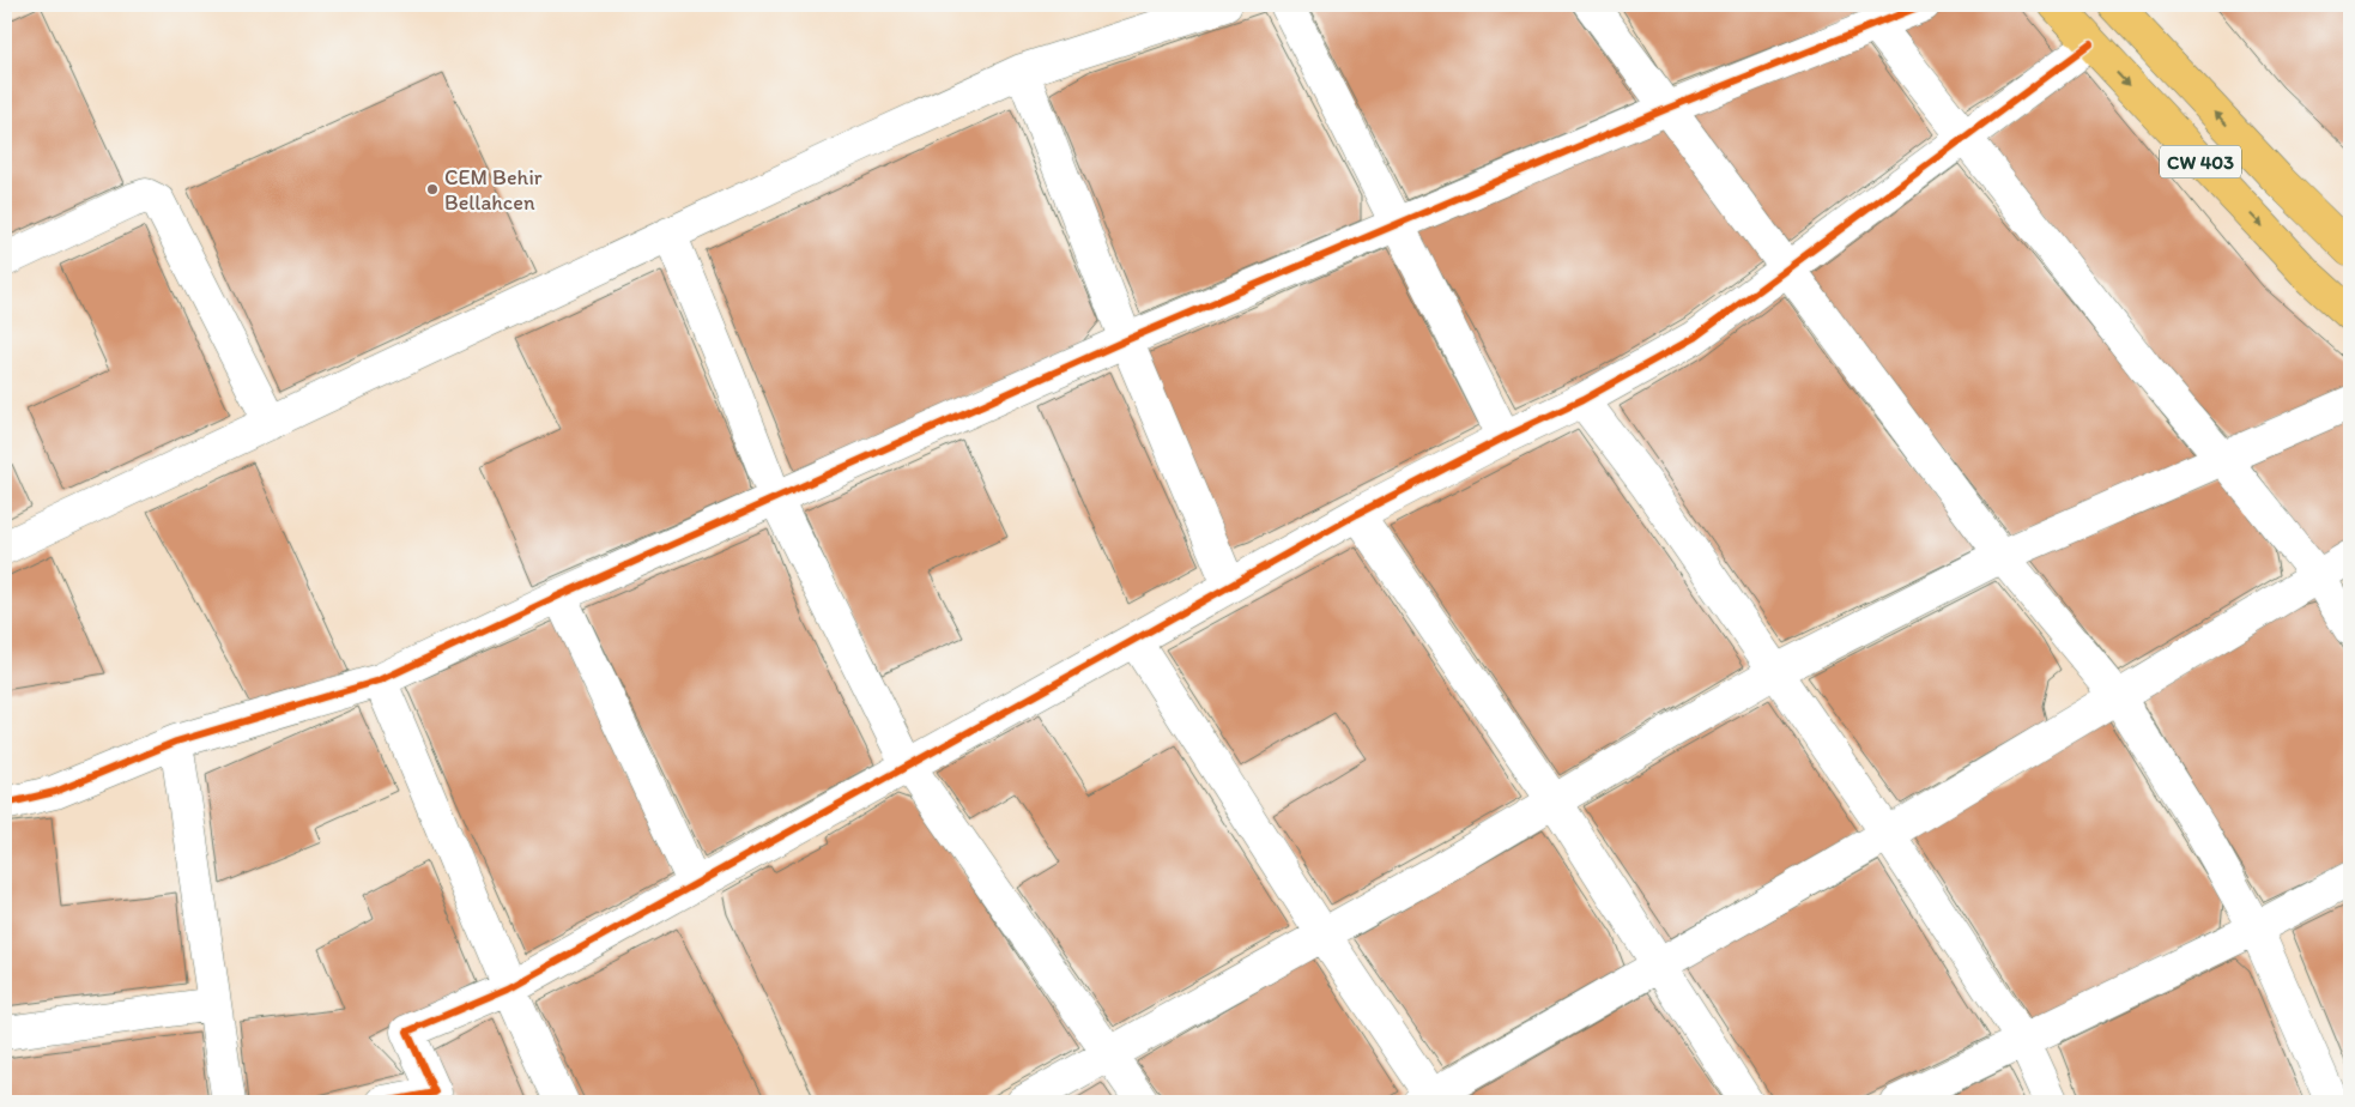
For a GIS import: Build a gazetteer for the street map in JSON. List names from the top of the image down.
{
  "streets": {
    "main road": ["CW 403"]
  },
  "places": ["CEM Behir Bellahcen"]
}
